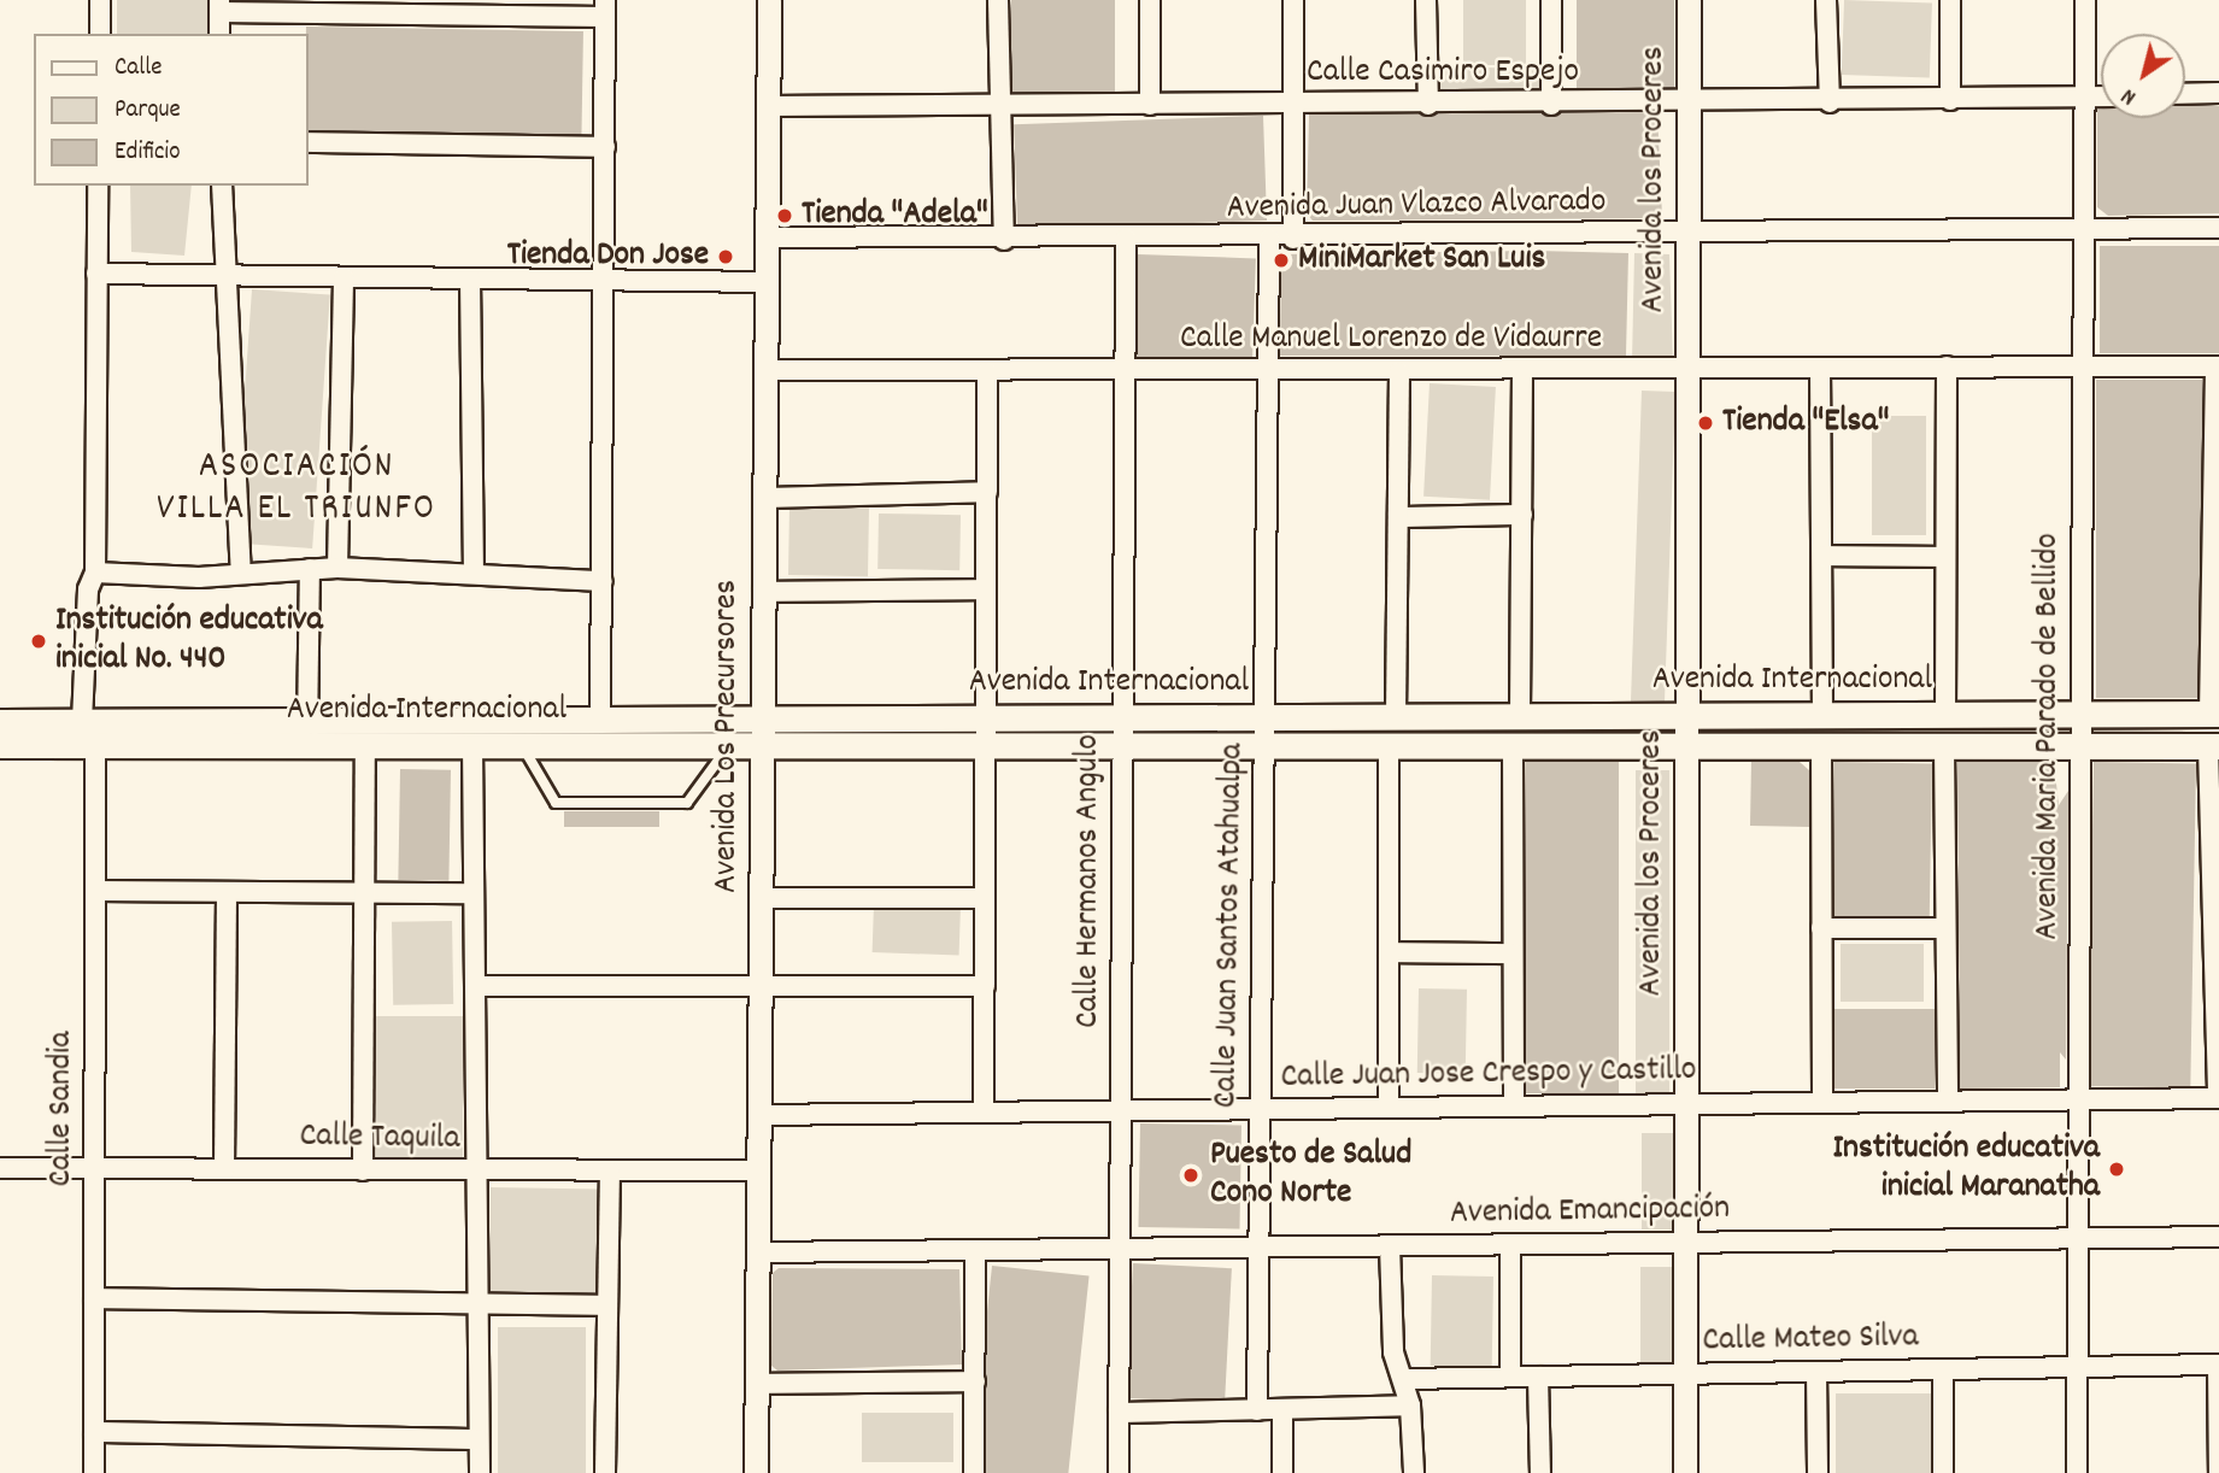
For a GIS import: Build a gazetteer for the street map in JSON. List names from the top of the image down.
{
  "streets": {
    "main road": ["Avenida Internacional"],
    "street": [
      "Calle Casimiro Espejo",
      "Avenida los Proceres",
      "Avenida Juan Vlazco Alvarado",
      "Calle Manuel Lorenzo de Vidaurre",
      "Avenida Los Precursores",
      "Avenida Maria Parado de Bellido",
      "Calle Hermanos Angulo",
      "Calle Juan Santos Atahualpa",
      "Calle Juan Jose Crespo y Castillo",
      "Calle Sandia",
      "Calle Taquila",
      "Avenida Emancipación",
      "Calle Mateo Silva"
    ]
  },
  "crossings": [
    ["Calle Casimiro Espejo", "Avenida los Proceres"],
    ["Calle Casimiro Espejo", "Avenida Los Precursores"],
    ["Calle Casimiro Espejo", "Avenida Maria Parado de Bellido"],
    ["Avenida los Proceres", "Avenida Juan Vlazco Alvarado"],
    ["Avenida los Proceres", "Calle Manuel Lorenzo de Vidaurre"],
    ["Avenida los Proceres", "Avenida Internacional"],
    ["Avenida los Proceres", "Calle Juan Jose Crespo y Castillo"],
    ["Avenida los Proceres", "Avenida Emancipación"],
    ["Avenida los Proceres", "Calle Mateo Silva"],
    ["Avenida Juan Vlazco Alvarado", "Avenida Los Precursores"],
    ["Avenida Juan Vlazco Alvarado", "Avenida Maria Parado de Bellido"],
    ["Avenida Juan Vlazco Alvarado", "Calle Hermanos Angulo"],
    ["Avenida Juan Vlazco Alvarado", "Calle Juan Santos Atahualpa"],
    ["Calle Manuel Lorenzo de Vidaurre", "Avenida Los Precursores"],
    ["Calle Manuel Lorenzo de Vidaurre", "Avenida Maria Parado de Bellido"],
    ["Calle Manuel Lorenzo de Vidaurre", "Calle Hermanos Angulo"],
    ["Calle Manuel Lorenzo de Vidaurre", "Calle Juan Santos Atahualpa"],
    ["Avenida Internacional", "Avenida Los Precursores"],
    ["Avenida Internacional", "Avenida Maria Parado de Bellido"],
    ["Avenida Internacional", "Calle Hermanos Angulo"],
    ["Avenida Internacional", "Calle Juan Santos Atahualpa"],
    ["Avenida Internacional", "Calle Sandia"],
    ["Avenida Los Precursores", "Calle Juan Jose Crespo y Castillo"],
    ["Avenida Los Precursores", "Calle Taquila"],
    ["Avenida Los Precursores", "Avenida Emancipación"],
    ["Avenida Maria Parado de Bellido", "Calle Juan Jose Crespo y Castillo"],
    ["Avenida Maria Parado de Bellido", "Avenida Emancipación"],
    ["Avenida Maria Parado de Bellido", "Calle Mateo Silva"],
    ["Calle Hermanos Angulo", "Calle Juan Jose Crespo y Castillo"],
    ["Calle Hermanos Angulo", "Avenida Emancipación"],
    ["Calle Juan Santos Atahualpa", "Calle Juan Jose Crespo y Castillo"],
    ["Calle Juan Santos Atahualpa", "Avenida Emancipación"],
    ["Calle Sandia", "Calle Taquila"]
  ],
  "districts": ["ASOCIACIÓN VILLA EL TRIUNFO"],
  "places": [
    "Tienda \"Adela\"",
    "Tienda Don Jose",
    "MiniMarket San Luis",
    "Tienda \"Elsa\"",
    "Institución educativa inicial No. 440",
    "Institución educativa inicial Maranatha",
    "Puesto de Salud Cono Norte"
  ],
  "legend": ["Calle", "Parque", "Edificio"],
  "north": "bottom left"
}
